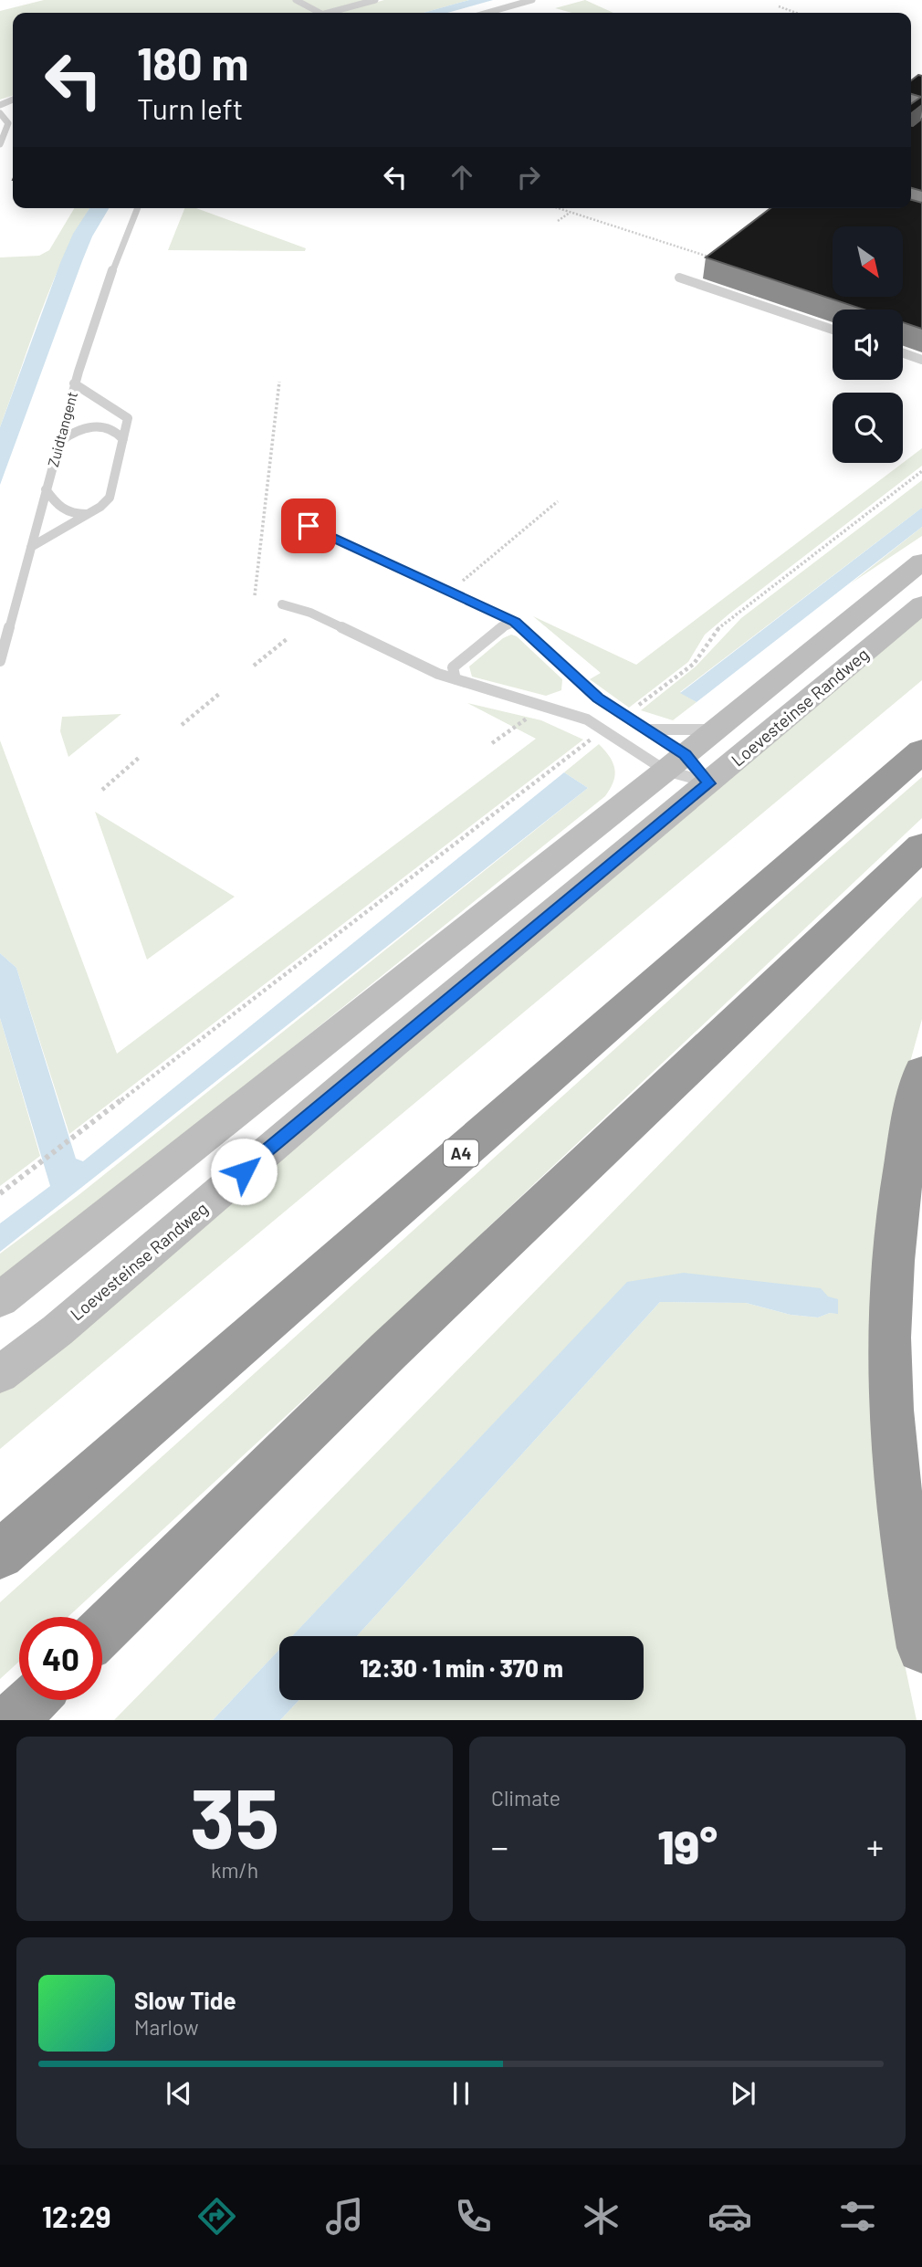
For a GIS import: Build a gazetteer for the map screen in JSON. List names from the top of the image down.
{
  "streets": {
    "highway": ["A4"],
    "street": ["Loevesteinse Randweg"],
    "lane": ["Zuidtangent"]
  },
  "north": "bottom right",
  "page": {
    "turn": ["180 m", "Turn left"],
    "limit": "40",
    "trip": "12:30 · 1 min · 370 m",
    "tile": [
      ["35", "km/h"],
      "Climate"
    ],
    "heat": ["−", "19°", "+"],
    "song": ["Slow Tide", "Marlow"],
    "tabs": "12:29"
  }
}
